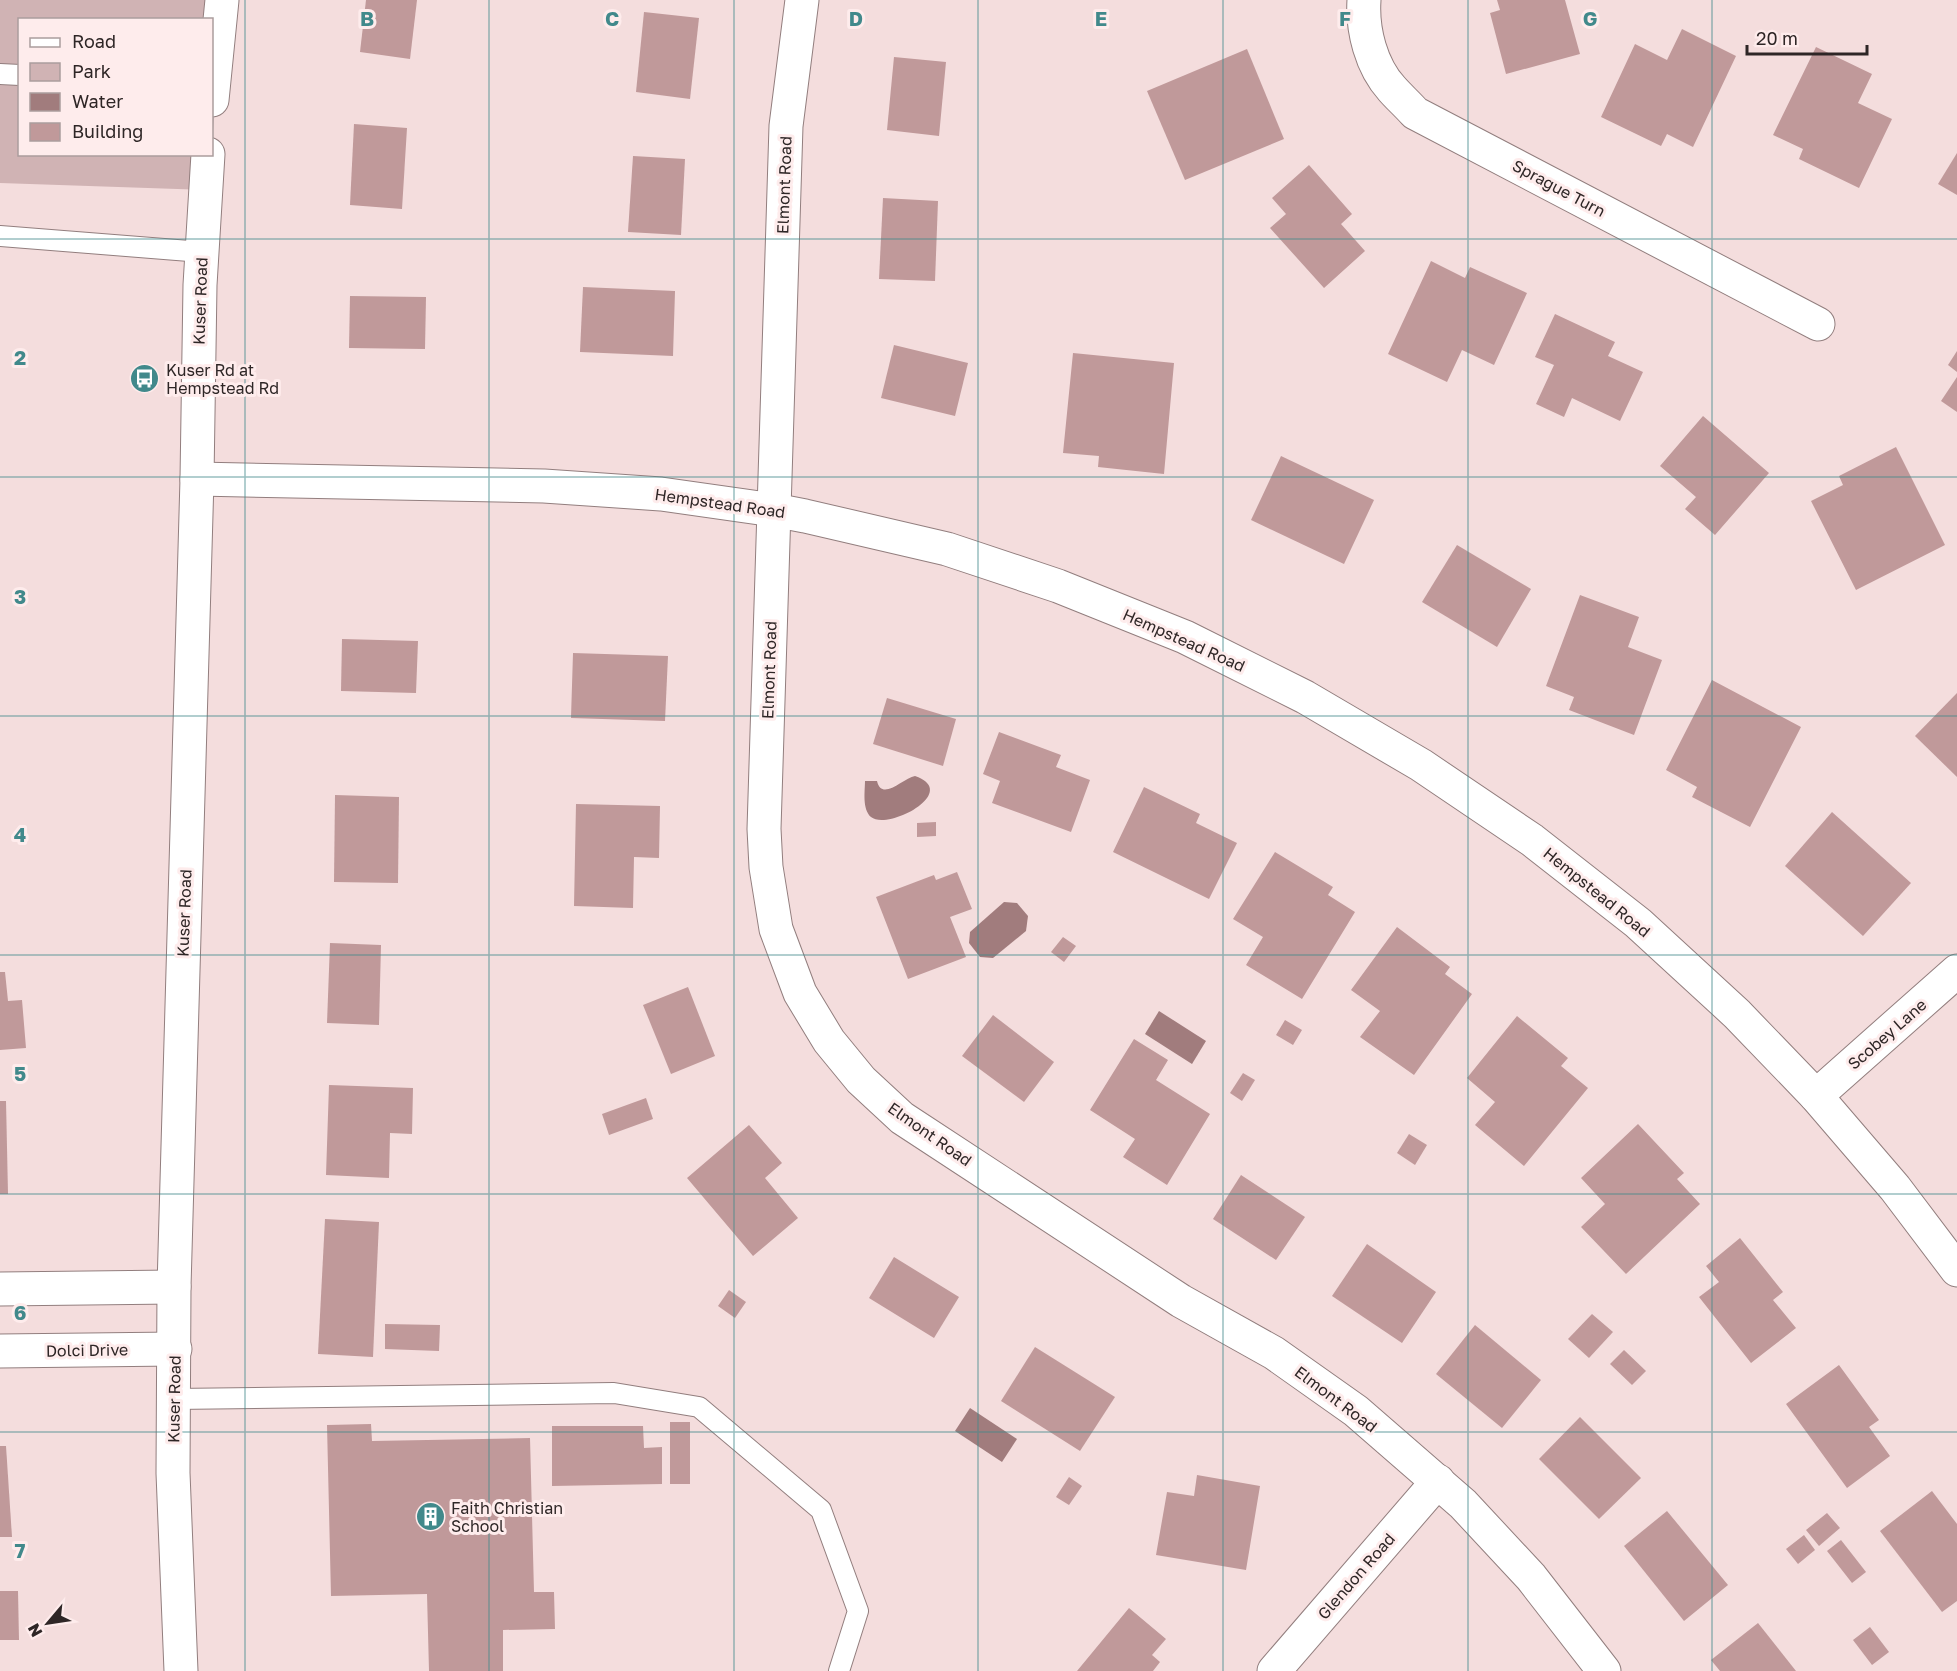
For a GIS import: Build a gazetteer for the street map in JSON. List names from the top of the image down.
{
  "streets": {
    "street": [
      "Elmont Road",
      "Sprague Turn",
      "Kuser Road",
      "Hempstead Road",
      "Scobey Lane",
      "Dolci Drive",
      "Glendon Road"
    ]
  },
  "crossings": [
    ["Elmont Road", "Hempstead Road"],
    ["Elmont Road", "Glendon Road"],
    ["Kuser Road", "Hempstead Road"],
    ["Kuser Road", "Dolci Drive"],
    ["Hempstead Road", "Scobey Lane"]
  ],
  "places": {
    "bus stop": ["Kuser Rd at Hempstead Rd"],
    "building": ["Faith Christian School"]
  },
  "legend": [
    "Road",
    "Park",
    "Water",
    "Building"
  ],
  "scale_bar": "20 m",
  "north": "bottom left",
  "grid": {
    "columns": [
      "B",
      "C",
      "D",
      "E",
      "F",
      "G"
    ],
    "rows": [
      "2",
      "3",
      "4",
      "5",
      "6",
      "7"
    ]
  }
}
